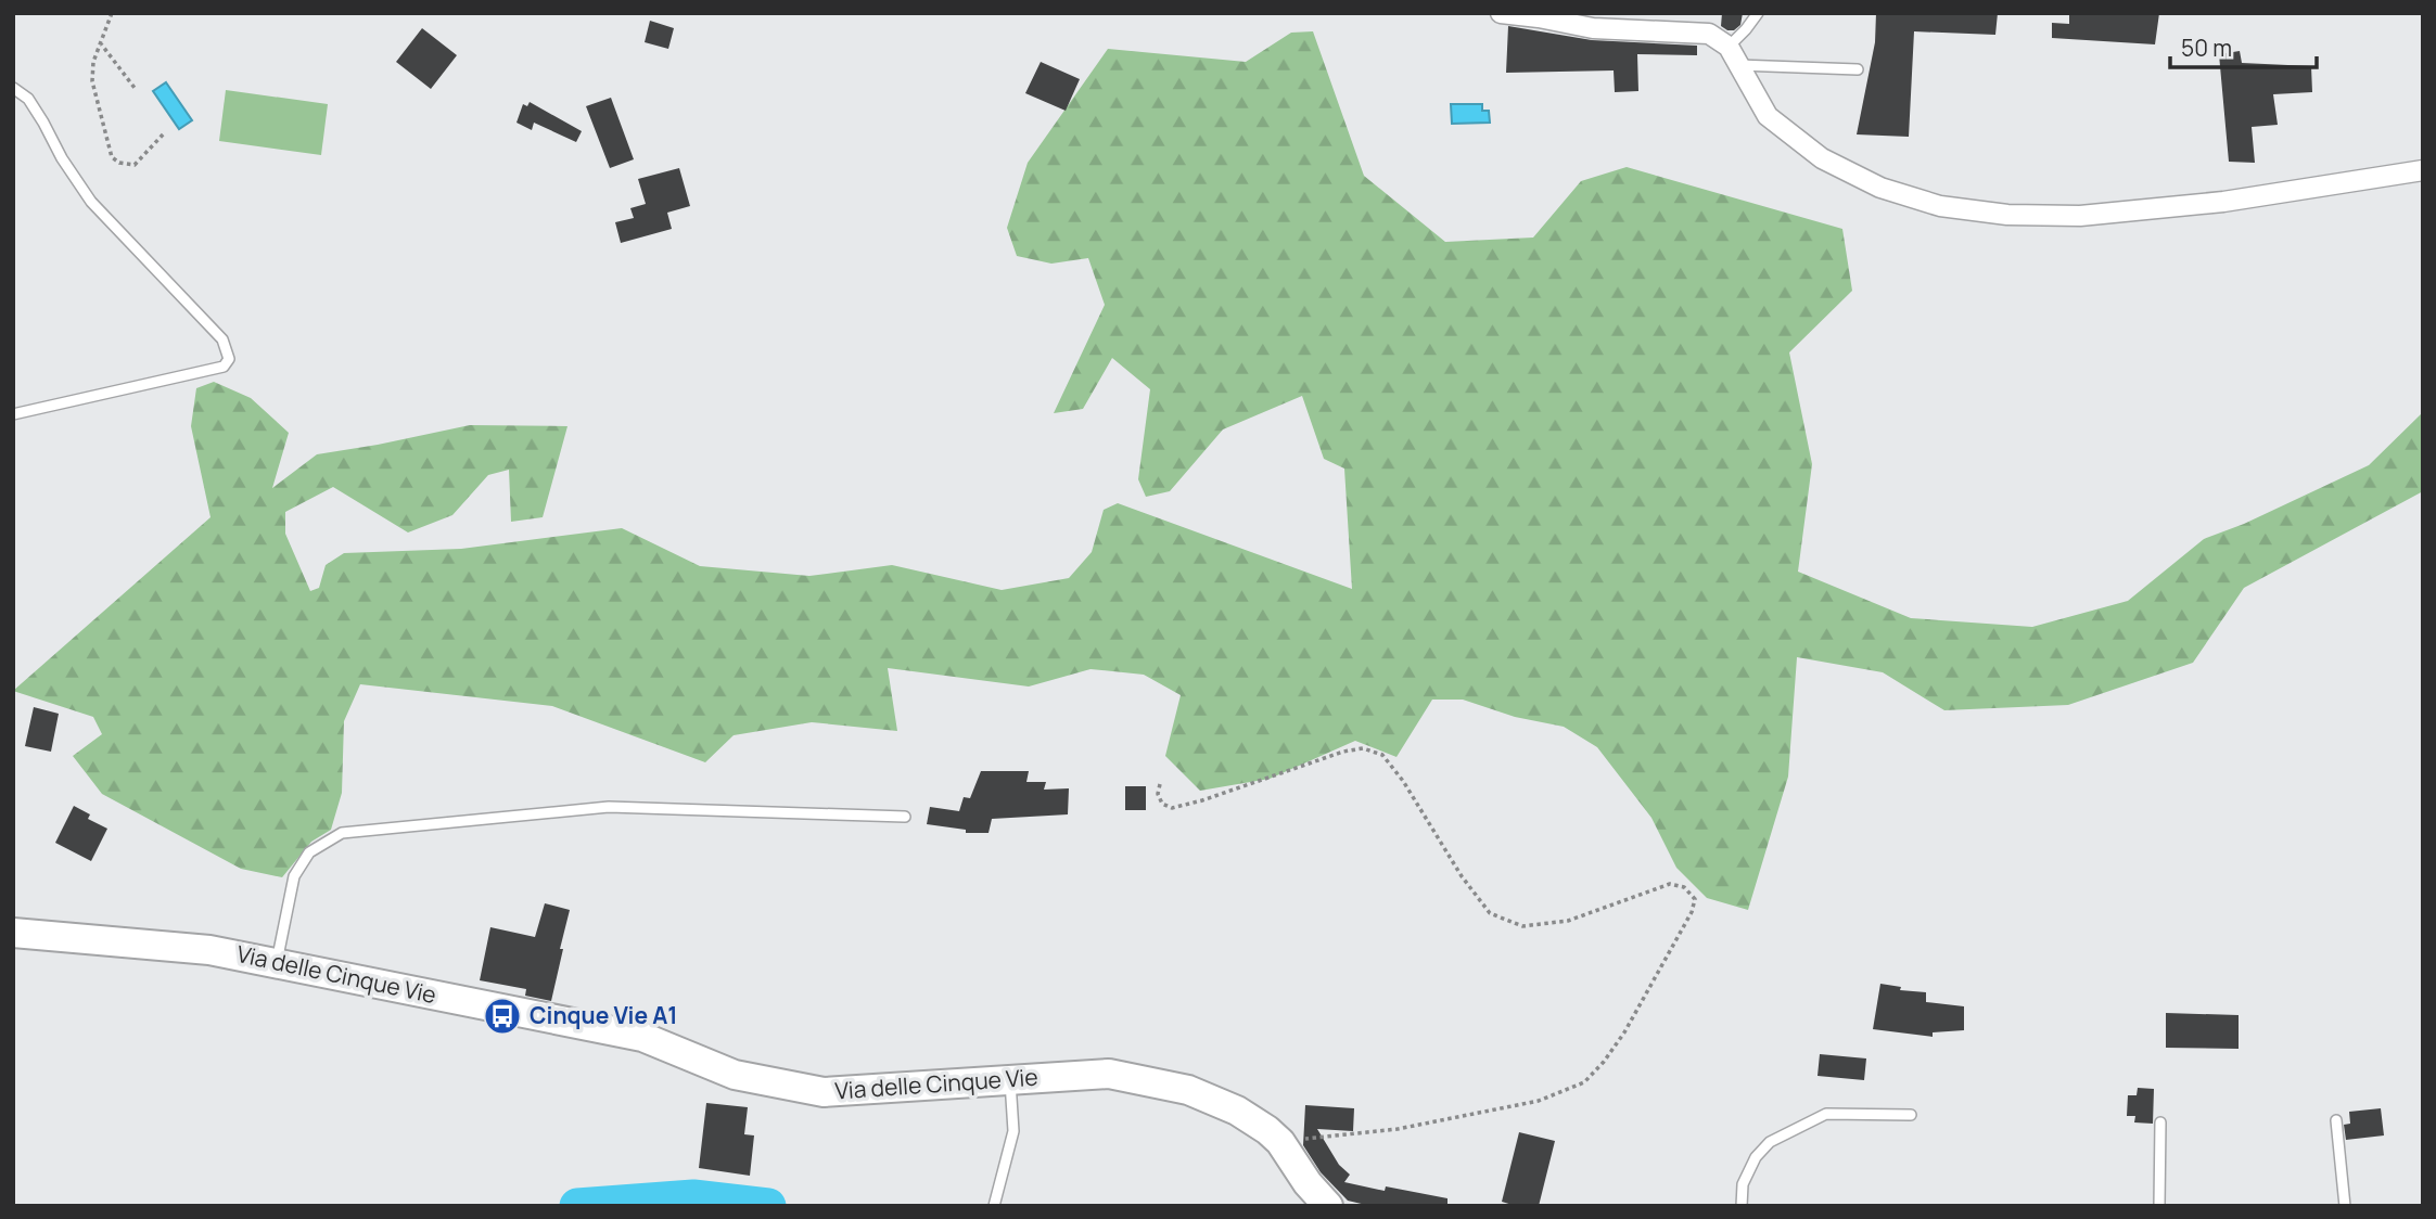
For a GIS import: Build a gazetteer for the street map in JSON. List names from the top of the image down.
{
  "streets": {
    "street": ["Via delle Cinque Vie"]
  },
  "places": {
    "bus stop": ["Cinque Vie A1"]
  },
  "scale_bar": "50 m"
}
